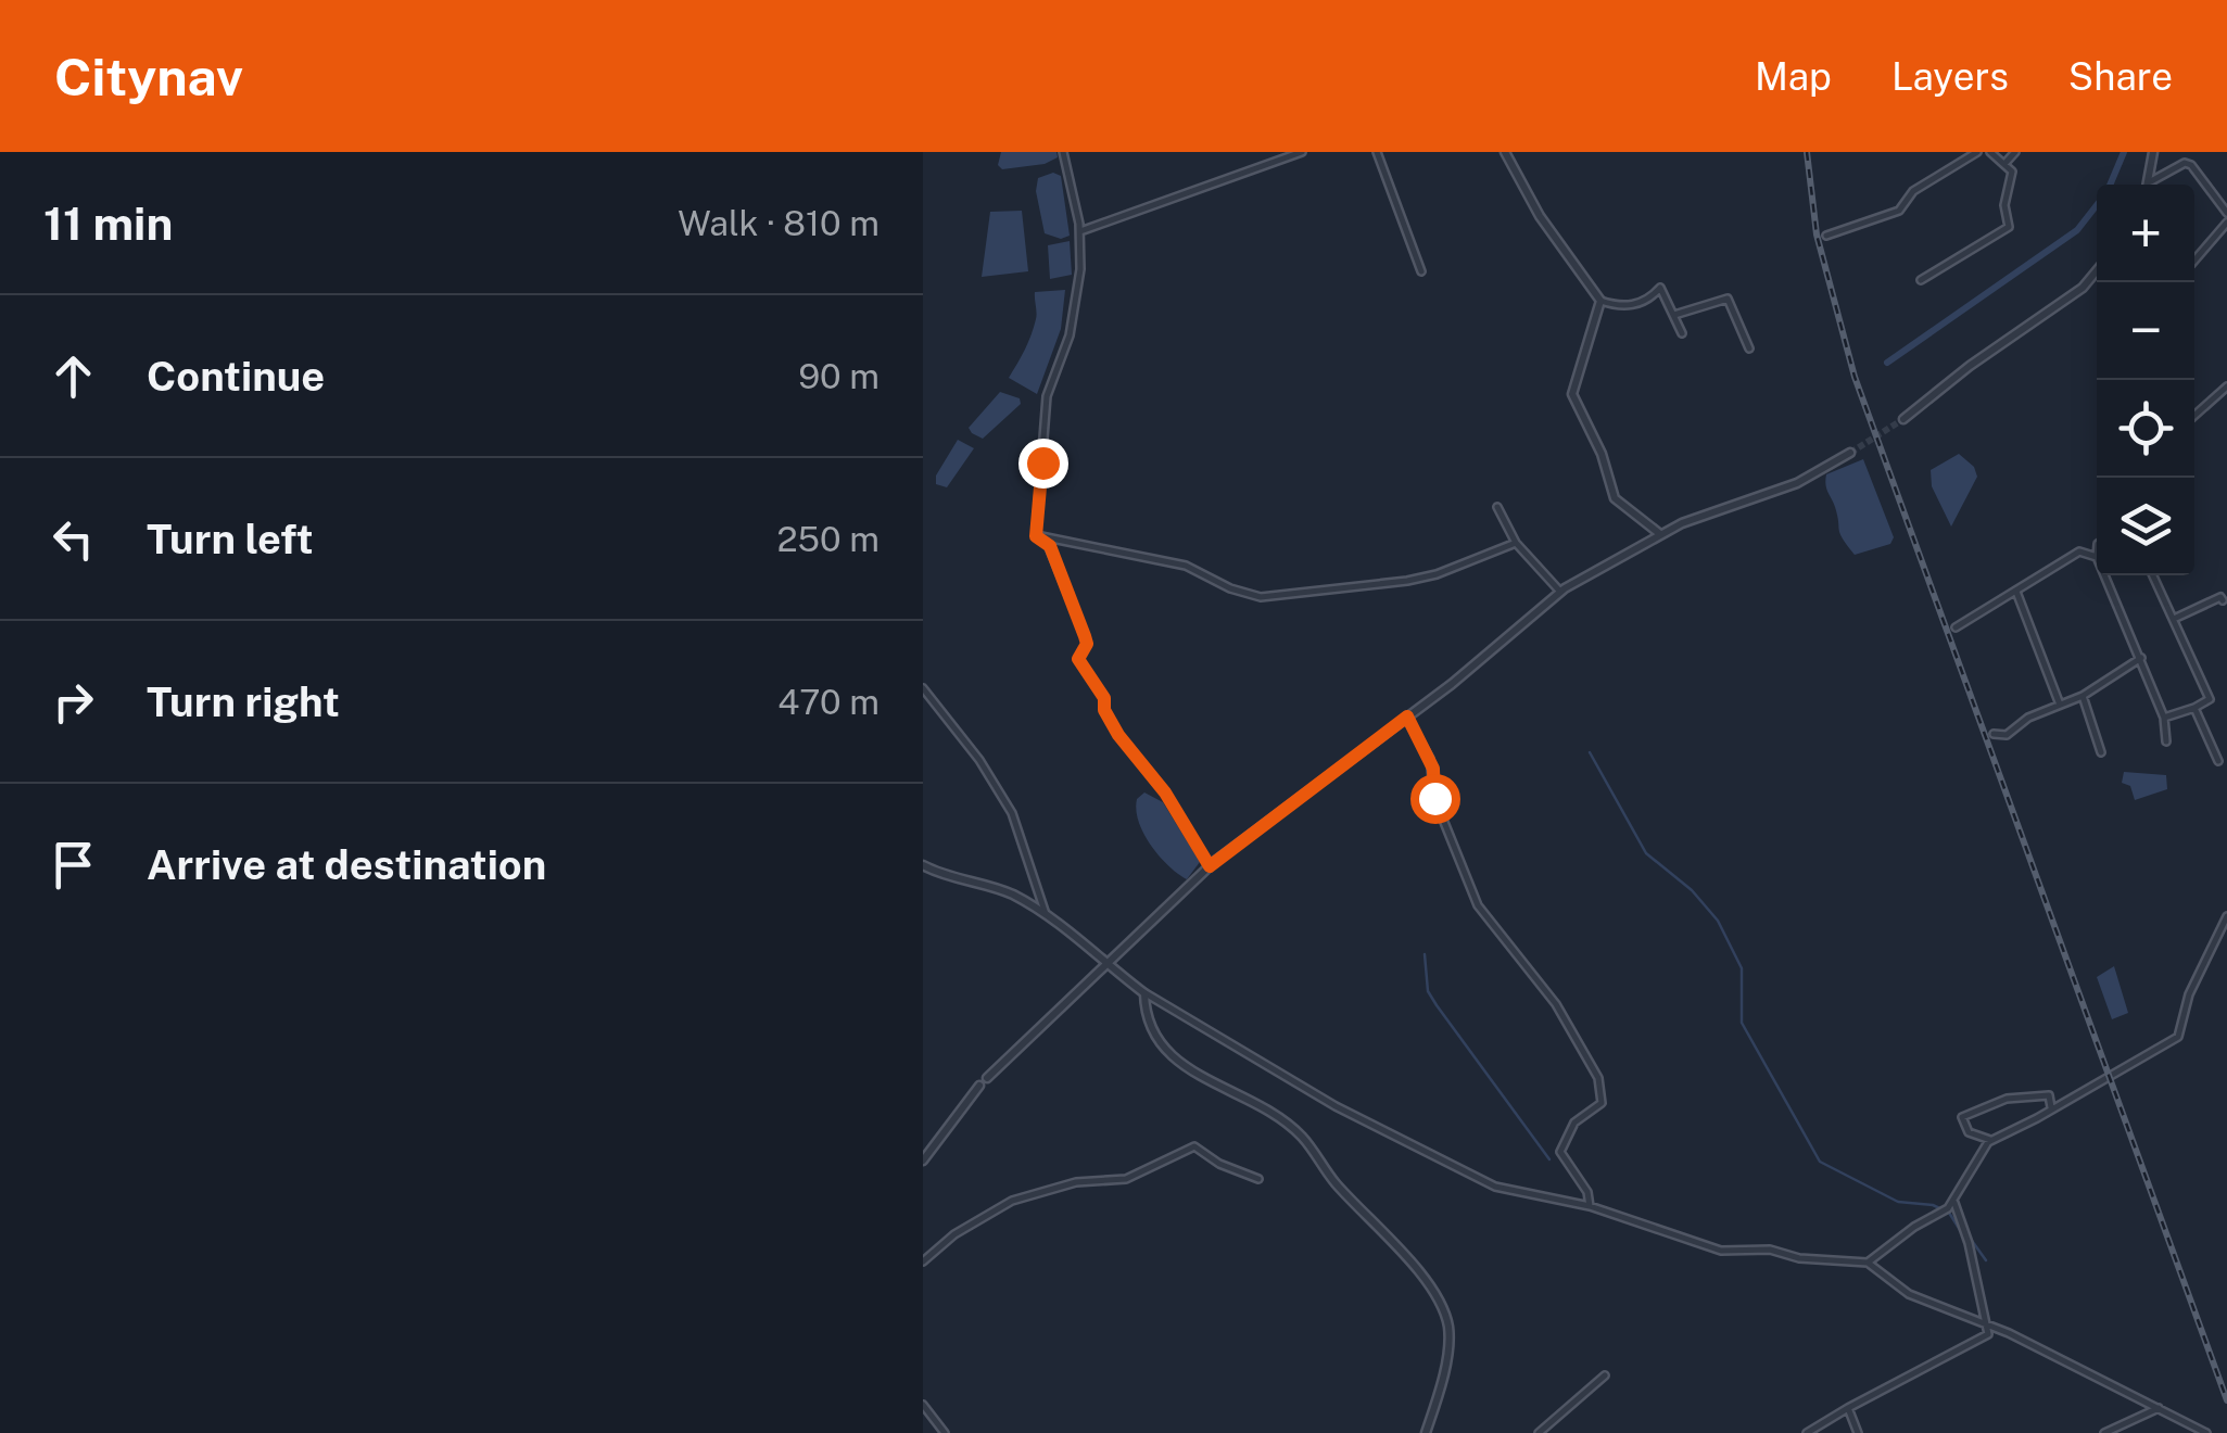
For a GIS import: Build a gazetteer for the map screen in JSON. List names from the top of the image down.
{
  "page": {
    "header": "Citynav",
    "nav": ["Map", "Layers", "Share"],
    "heading": ["11 min", "Walk · 810 m"],
    "map_buttons": ["+", "−"],
    "list": [
      ["Continue", "90 m"],
      ["Turn left", "250 m"],
      ["Turn right", "470 m"],
      "Arrive at destination"
    ]
  }
}
